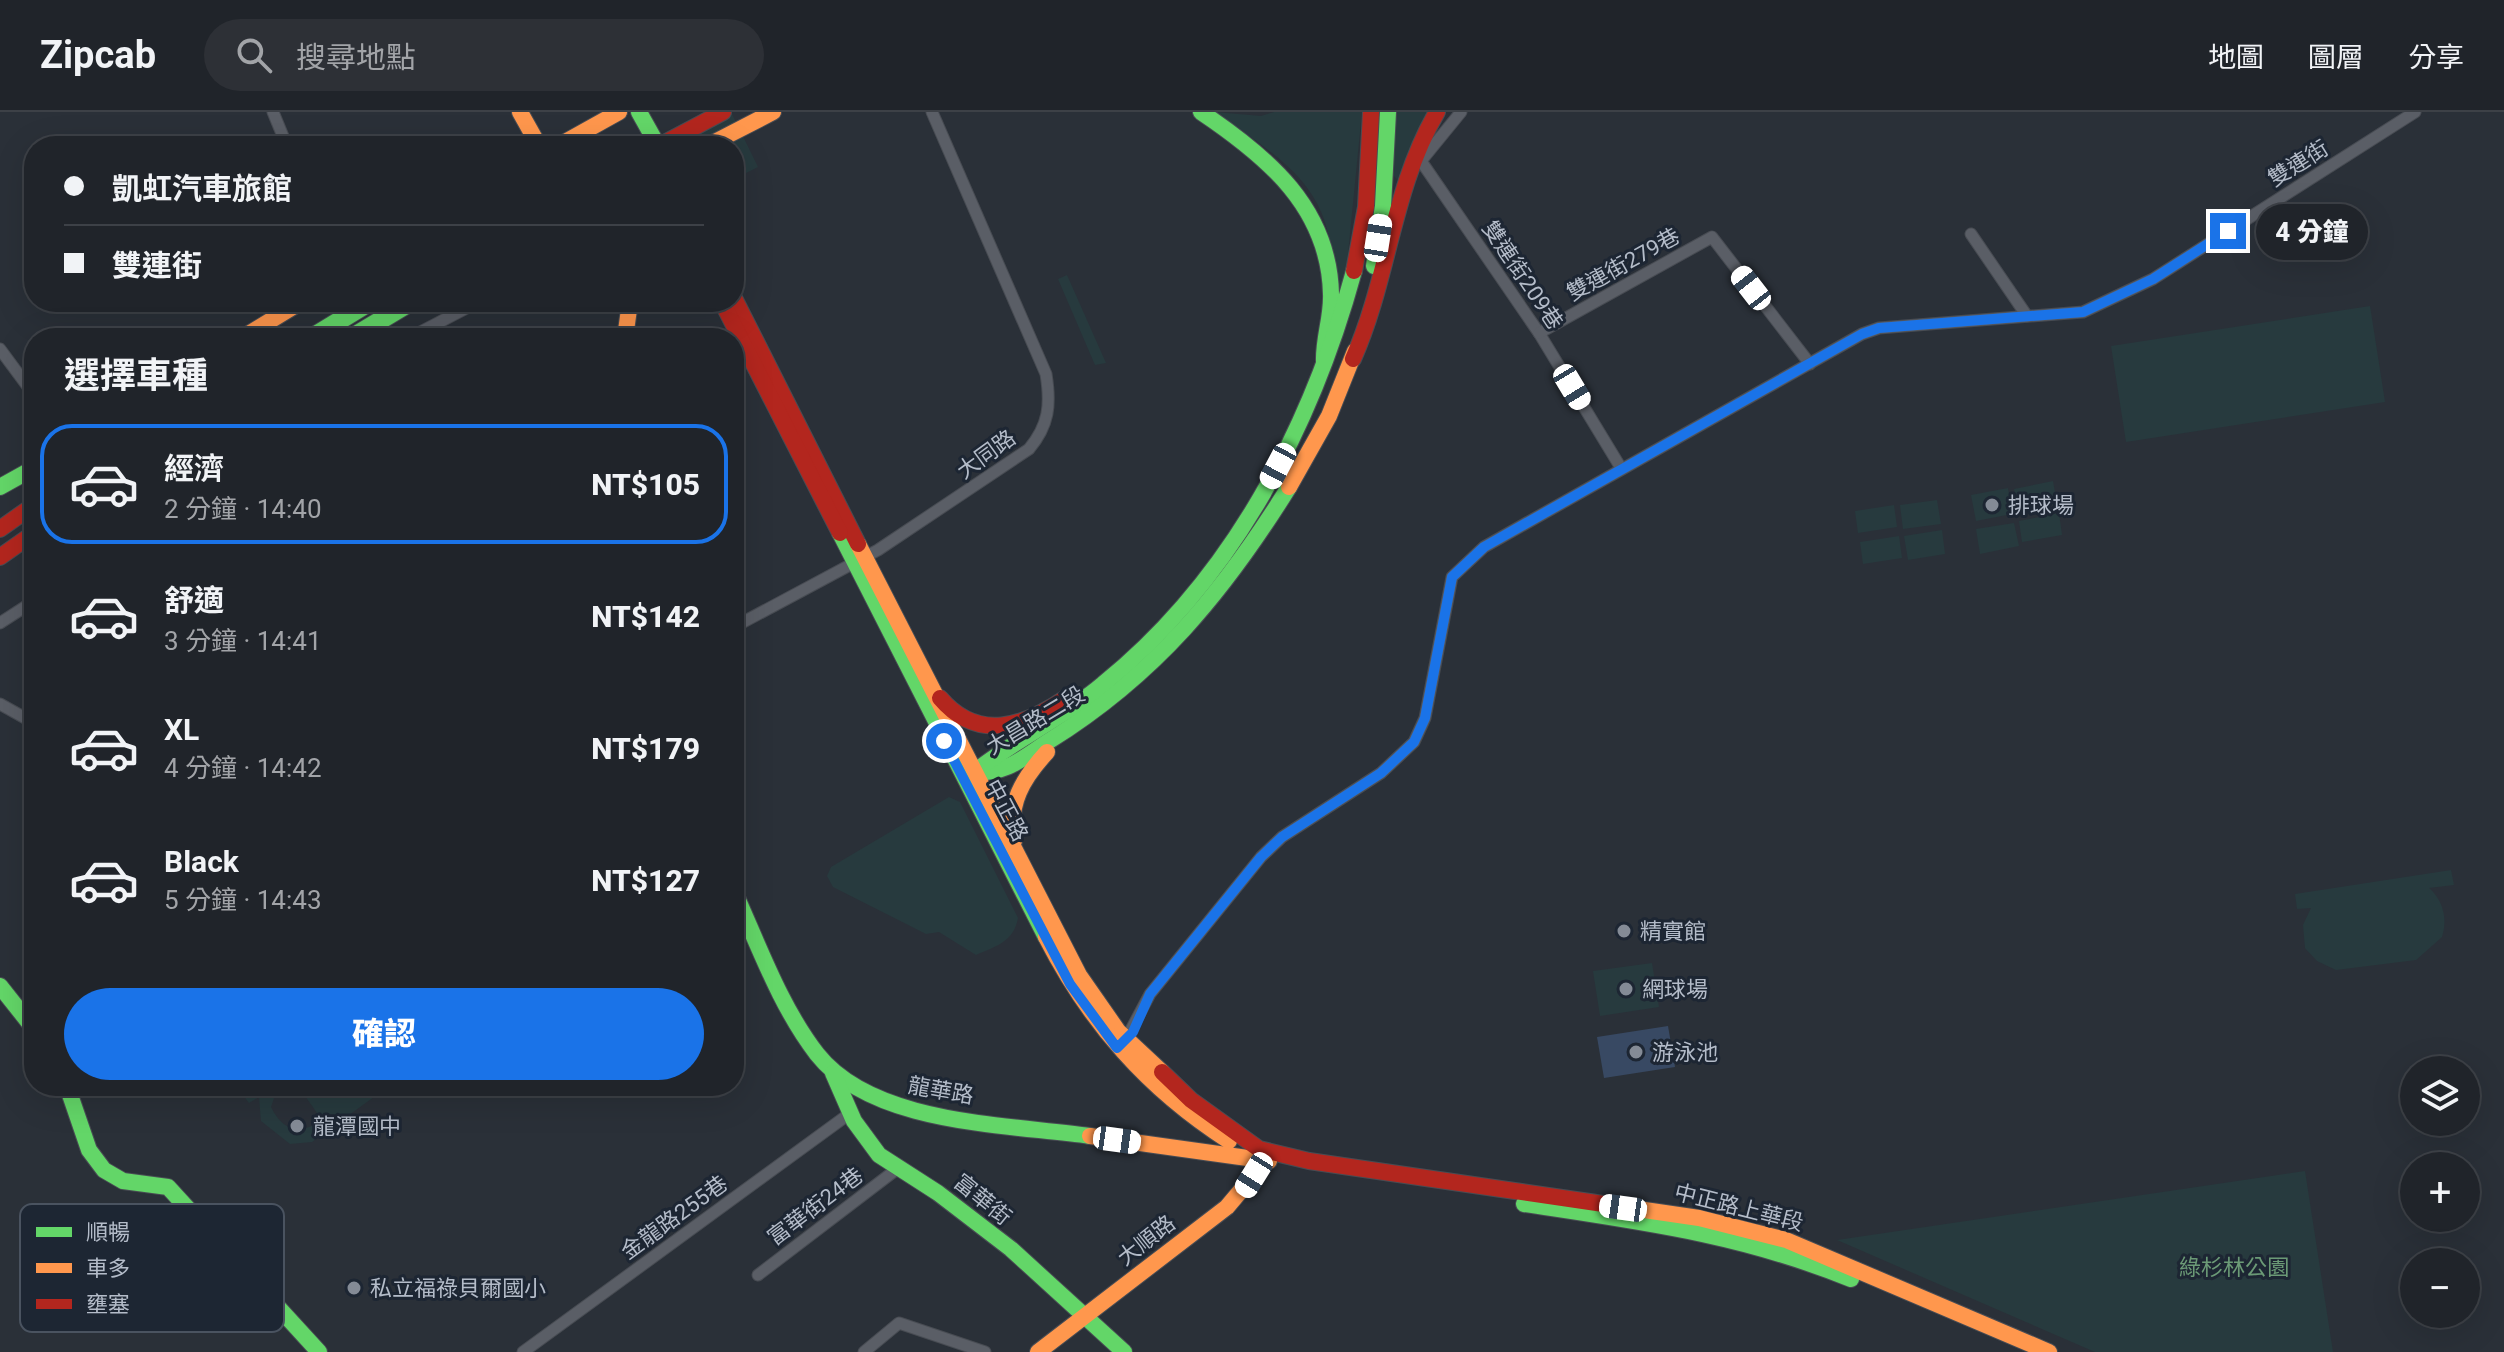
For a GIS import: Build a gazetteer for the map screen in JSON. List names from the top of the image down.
{
  "streets": {
    "main road": [
      "大昌路二段",
      "中正路",
      "龍華路",
      "富華街",
      "中正路上華段",
      "大順路"
    ],
    "street": [
      "雙連街",
      "雙連街279巷",
      "雙連街209巷",
      "大同路",
      "富華街24巷",
      "金龍路255巷"
    ]
  },
  "crossings": [
    ["雙連街", "雙連街279巷"],
    ["雙連街", "雙連街209巷"],
    ["雙連街", "中正路"],
    ["雙連街279巷", "雙連街209巷"],
    ["大同路", "中正路"],
    ["大昌路二段", "中正路"],
    ["中正路", "龍華路"],
    ["中正路", "中正路上華段"],
    ["中正路", "大順路"],
    ["龍華路", "富華街"],
    ["龍華路", "中正路上華段"],
    ["龍華路", "大順路"],
    ["富華街", "富華街24巷"],
    ["富華街", "金龍路255巷"],
    ["富華街", "大順路"],
    ["中正路上華段", "大順路"]
  ],
  "parks": ["綠杉林公園"],
  "places": [
    "排球場",
    "精實館",
    "網球場",
    "游泳池",
    "龍潭國中",
    "私立福祿貝爾國小"
  ],
  "legend": ["順暢", "車多", "壅塞"],
  "page": {
    "header": "Zipcab",
    "search": "搜尋地點",
    "nav": ["地圖", "圖層", "分享"],
    "banner": ["凱虹汽車旅館", "雙連街"],
    "bubble": "4 分鐘",
    "heading": "選擇車種",
    "list": [
      {
        "name": "經濟",
        "note": "2 分鐘 · 14:40",
        "value": "NT$105"
      },
      {
        "name": "舒適",
        "note": "3 分鐘 · 14:41",
        "value": "NT$142"
      },
      {
        "name": "XL",
        "note": "4 分鐘 · 14:42",
        "value": "NT$179"
      },
      {
        "name": "Black",
        "note": "5 分鐘 · 14:43",
        "value": "NT$127"
      }
    ],
    "buttons": "確認",
    "map_buttons": ["+", "−"]
  }
}
